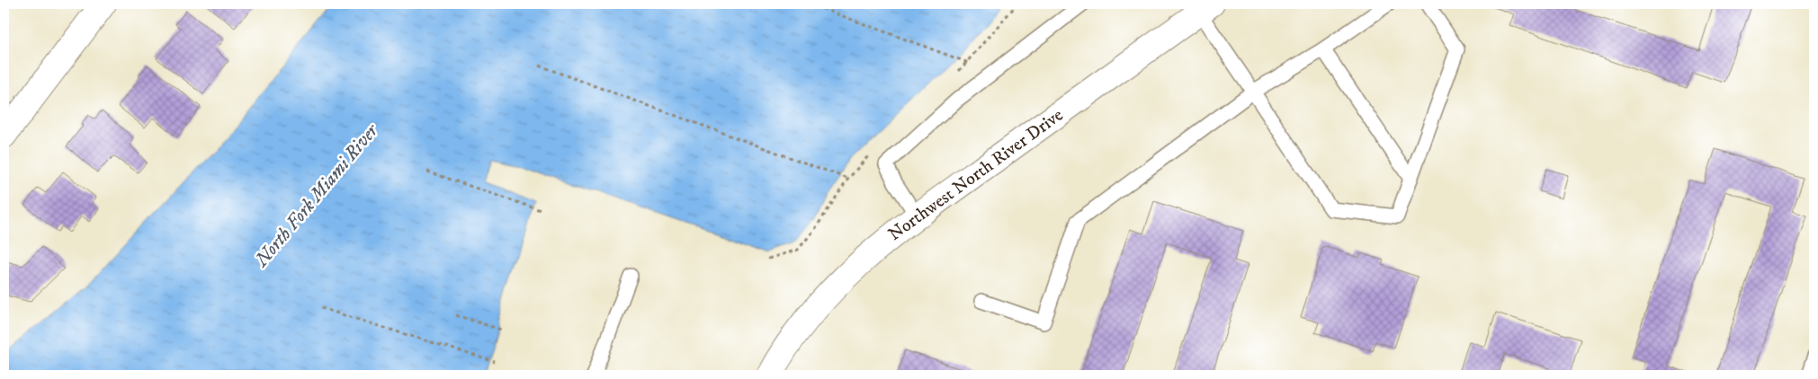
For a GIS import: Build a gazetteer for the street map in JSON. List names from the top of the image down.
{
  "streets": {
    "street": ["Northwest North River Drive"]
  },
  "water": ["North Fork Miami River"]
}
